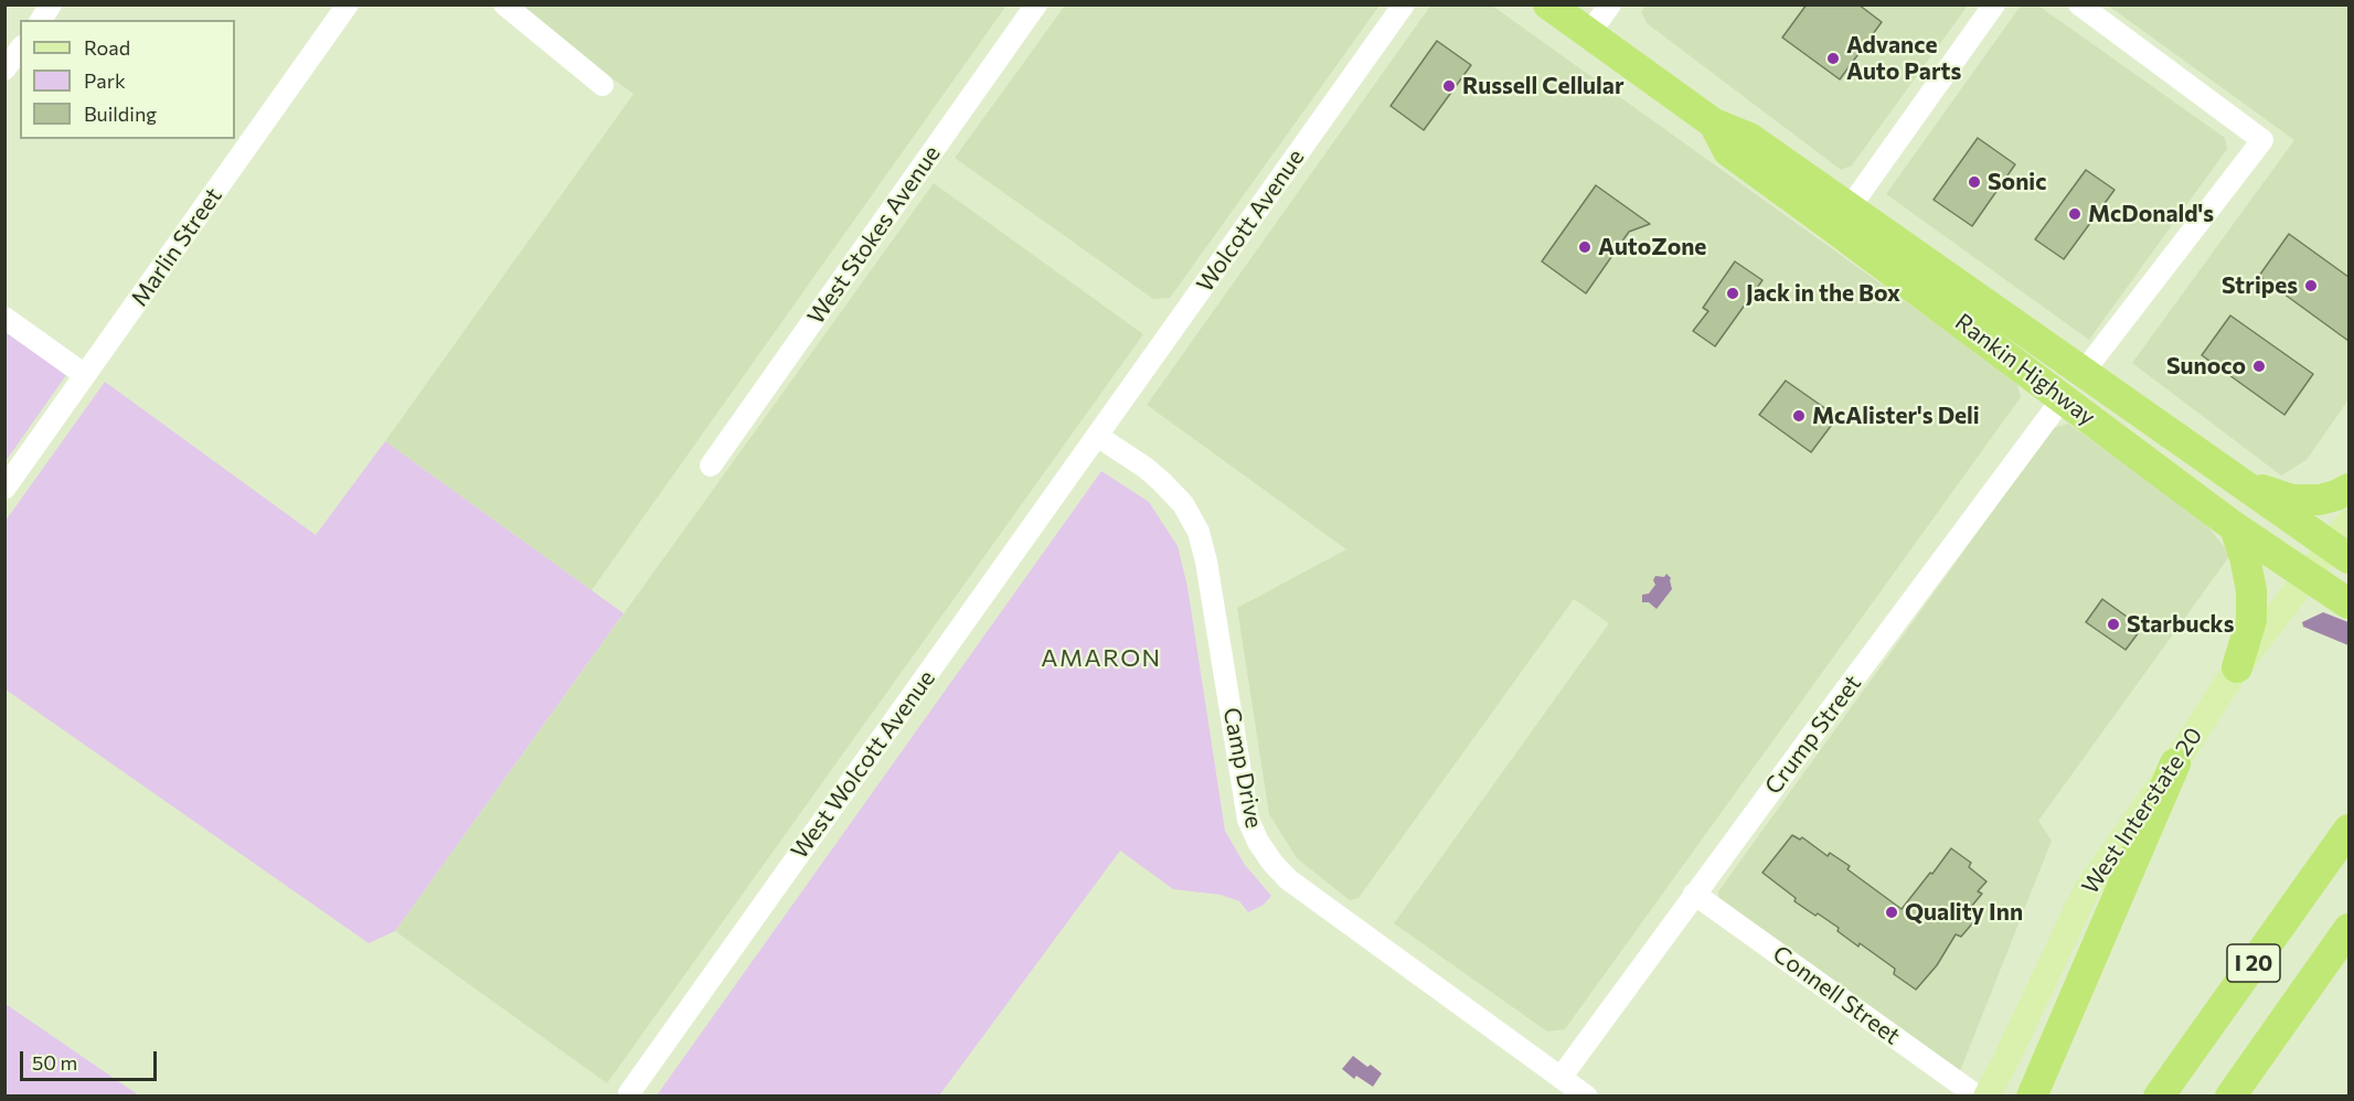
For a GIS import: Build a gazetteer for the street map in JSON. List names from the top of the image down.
{
  "streets": {
    "highway": ["Rankin Highway", "I 20"],
    "main road": ["West Interstate 20"],
    "street": [
      "Wolcott Avenue",
      "West Stokes Avenue",
      "Marlin Street",
      "Crump Street",
      "West Wolcott Avenue",
      "Camp Drive",
      "Connell Street"
    ]
  },
  "crossings": [
    ["Wolcott Avenue", "West Wolcott Avenue"],
    ["Wolcott Avenue", "Camp Drive"],
    ["Rankin Highway", "Crump Street"],
    ["Rankin Highway", "West Interstate 20"],
    ["Crump Street", "Camp Drive"],
    ["Crump Street", "Connell Street"],
    ["West Wolcott Avenue", "Camp Drive"]
  ],
  "districts": ["AMARON"],
  "places": [
    "Advance Auto Parts",
    "Russell Cellular",
    "Sonic",
    "McDonald's",
    "AutoZone",
    "Stripes",
    "Jack in the Box",
    "Sunoco",
    "McAlister's Deli",
    "Starbucks",
    "Quality Inn"
  ],
  "legend": ["Road", "Park", "Building"],
  "scale_bar": "50 m"
}
